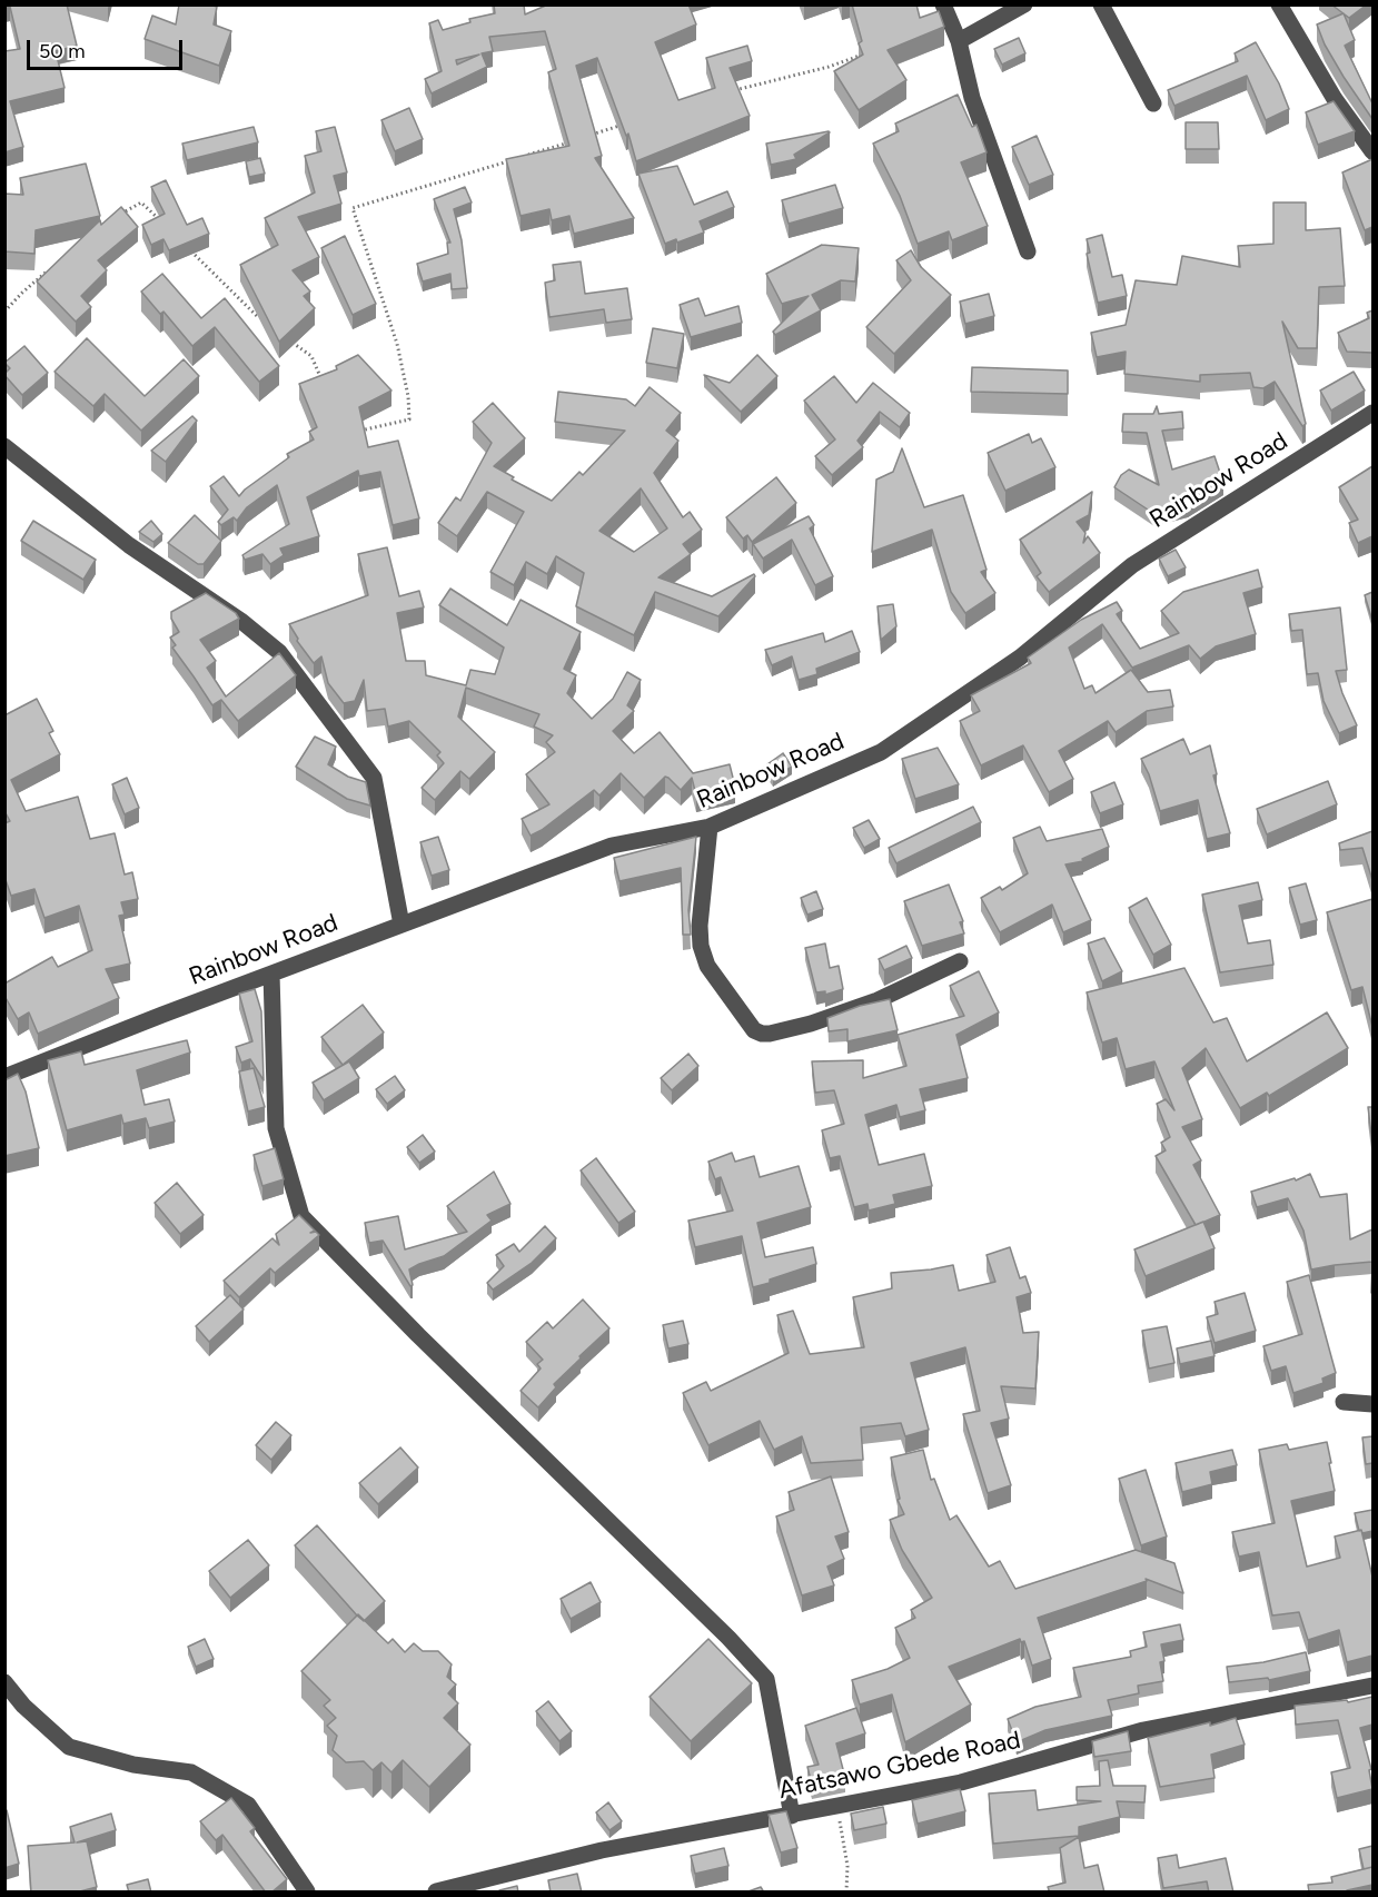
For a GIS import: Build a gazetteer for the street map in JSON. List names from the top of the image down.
{
  "streets": {
    "street": ["Rainbow Road", "Afatsawo Gbede Road"]
  },
  "scale_bar": "50 m"
}
